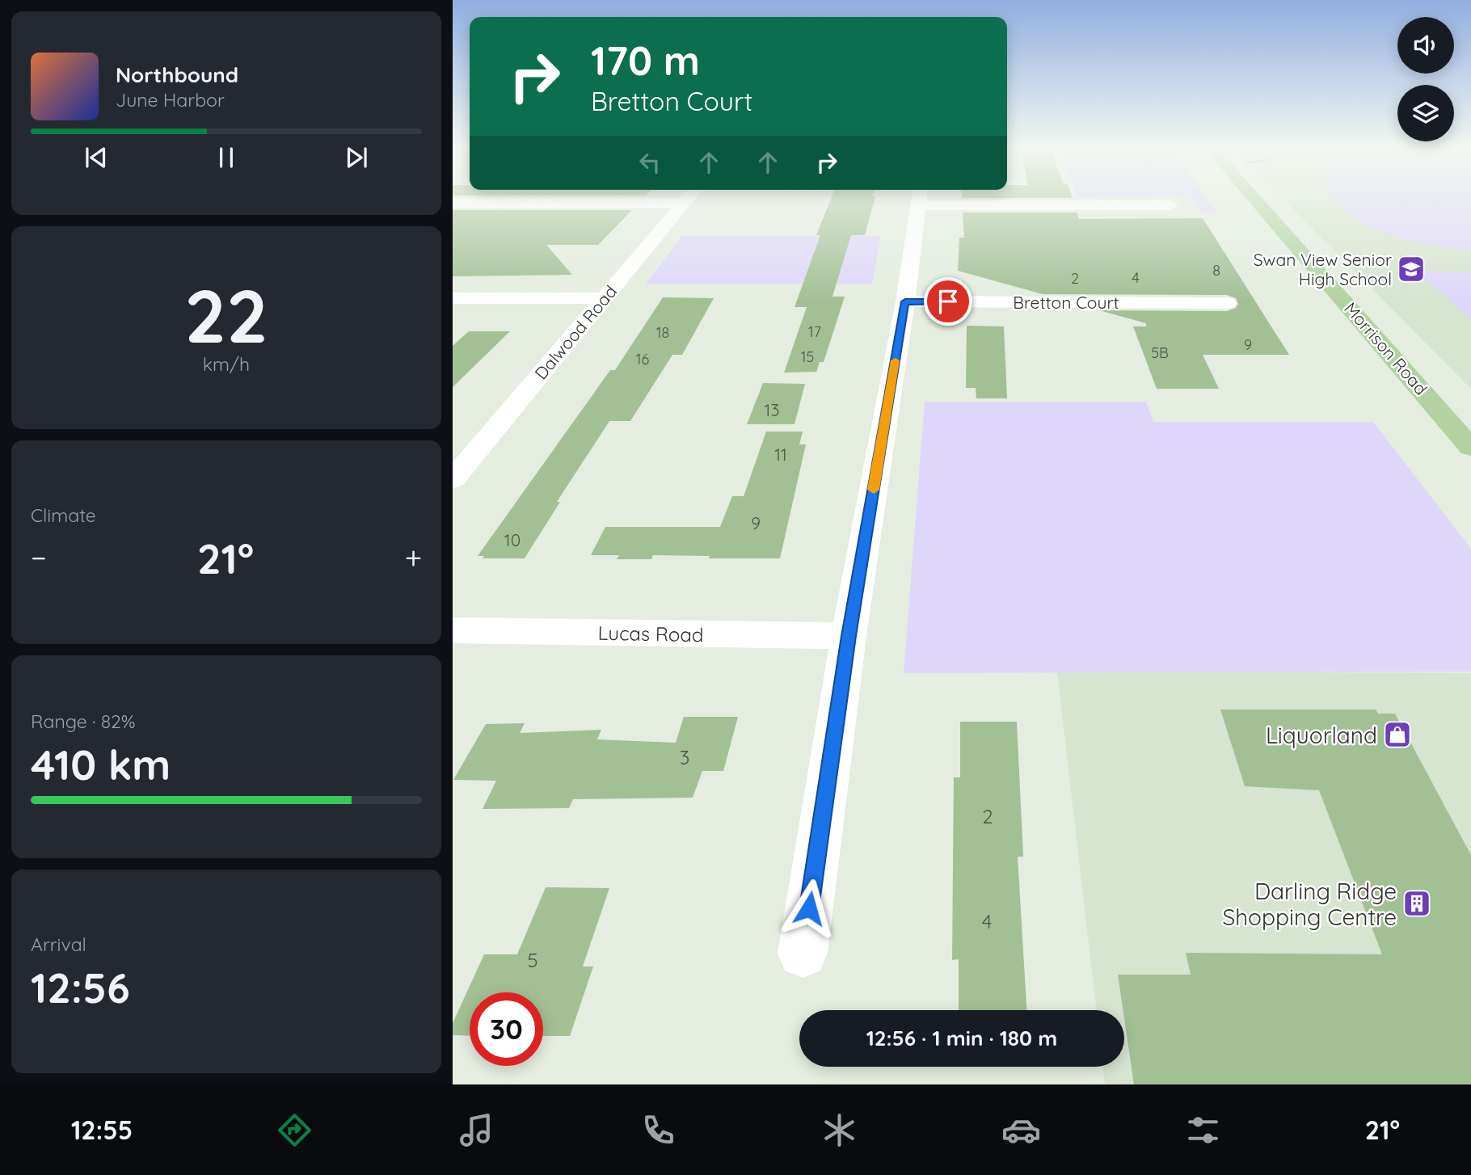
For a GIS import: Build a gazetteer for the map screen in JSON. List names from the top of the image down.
{
  "streets": {
    "main road": ["Morrison Road"],
    "street": ["Bretton Court", "Dalwood Road", "Lucas Road"]
  },
  "places": {
    "school or university": ["Swan View Senior High School"],
    "shop": ["Liquorland"],
    "building": ["Darling Ridge Shopping Centre"]
  },
  "house_numbers": [
    "8",
    "4",
    "2",
    "17",
    "18",
    "9",
    "5B",
    "15",
    "16",
    "13",
    "11",
    "9",
    "10",
    "3",
    "2",
    "4",
    "5"
  ],
  "page": {
    "turn": ["170 m", "Bretton Court"],
    "song": ["Northbound", "June Harbor"],
    "tile": [
      ["22", "km/h"],
      "Climate",
      ["Range · 82%", "410 km"],
      ["Arrival", "12:56"]
    ],
    "heat": ["−", "21°", "+"],
    "limit": "30",
    "trip": "12:56 · 1 min · 180 m",
    "tabs": ["12:55", "21°"]
  }
}
